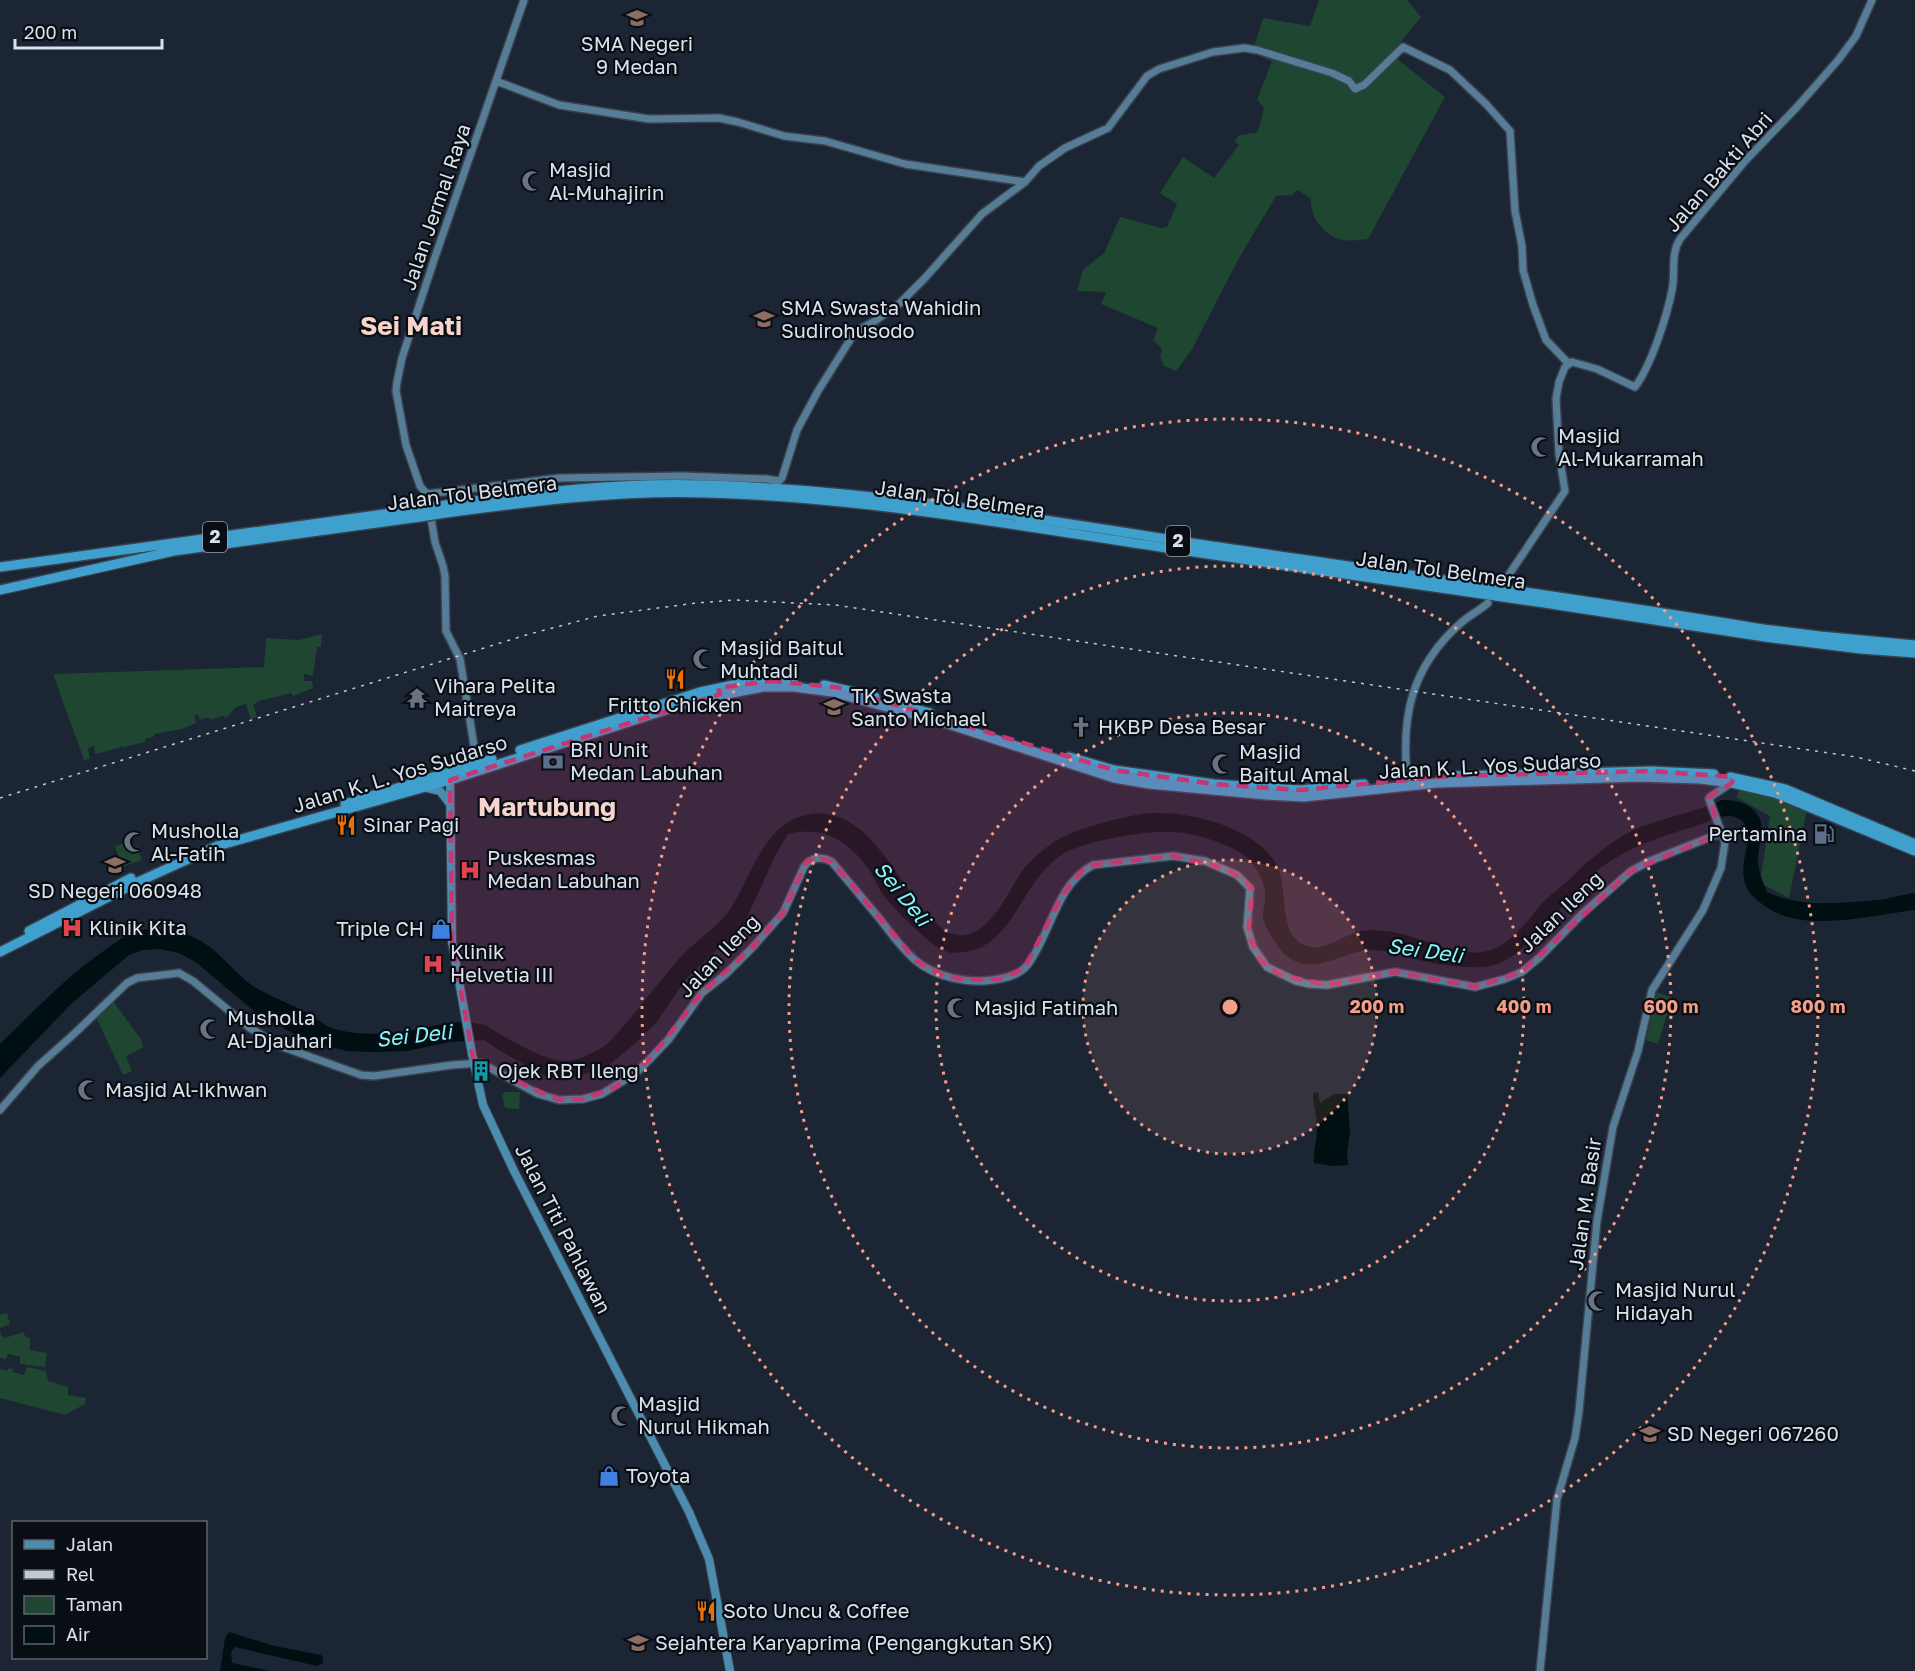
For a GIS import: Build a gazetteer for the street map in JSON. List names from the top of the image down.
{
  "streets": {
    "highway": ["Jalan Tol Belmera", "2", "Jalan K. L. Yos Sudarso"],
    "main road": ["Jalan Titi Pahlawan"],
    "street": [
      "Jalan Bakti Abri",
      "Jalan Jermal Raya",
      "Jalan Ileng",
      "Jalan M. Basir"
    ]
  },
  "crossings": [
    ["Jalan Jermal Raya", "Jalan K. L. Yos Sudarso"],
    ["Jalan K. L. Yos Sudarso", "Jalan M. Basir"],
    ["Jalan K. L. Yos Sudarso", "Jalan Titi Pahlawan"],
    ["Jalan Ileng", "Jalan M. Basir"],
    ["Jalan Ileng", "Jalan Titi Pahlawan"]
  ],
  "districts": ["Sei Mati", "Martubung"],
  "water": ["Sei Deli"],
  "places": {
    "school or university": [
      "SMA Negeri 9 Medan",
      "SMA Swasta Wahidin Sudirohusodo",
      "TK Swasta Santo Michael",
      "SD Negeri 060948",
      "SD Negeri 067260",
      "Sejahtera Karyaprima (Pengangkutan SK)"
    ],
    "mosque": [
      "Masjid Al-Muhajirin",
      "Masjid Al-Mukarramah",
      "Masjid Baitul Muhtadi",
      "Masjid Baitul Amal",
      "Musholla Al-Fatih",
      "Masjid Fatimah",
      "Musholla Al-Djauhari",
      "Masjid Al-Ikhwan",
      "Masjid Nurul Hidayah",
      "Masjid Nurul Hikmah"
    ],
    "restaurant": ["Fritto Chicken", "Sinar Pagi", "Soto Uncu & Coffee"],
    "temple": ["Vihara Pelita Maitreya"],
    "church": ["HKBP Desa Besar"],
    "bank": ["BRI Unit Medan Labuhan"],
    "fuel station": ["Pertamina"],
    "hospital": ["Puskesmas Medan Labuhan", "Klinik Kita", "Klinik Helvetia III"],
    "shop": ["Triple CH", "Toyota"],
    "building": ["Ojek RBT Ileng"]
  },
  "legend": [
    "Jalan",
    "Rel",
    "Taman",
    "Air"
  ],
  "scale_bar": "200 m",
  "rings": [
    "200 m",
    "400 m",
    "600 m",
    "800 m"
  ]
}
